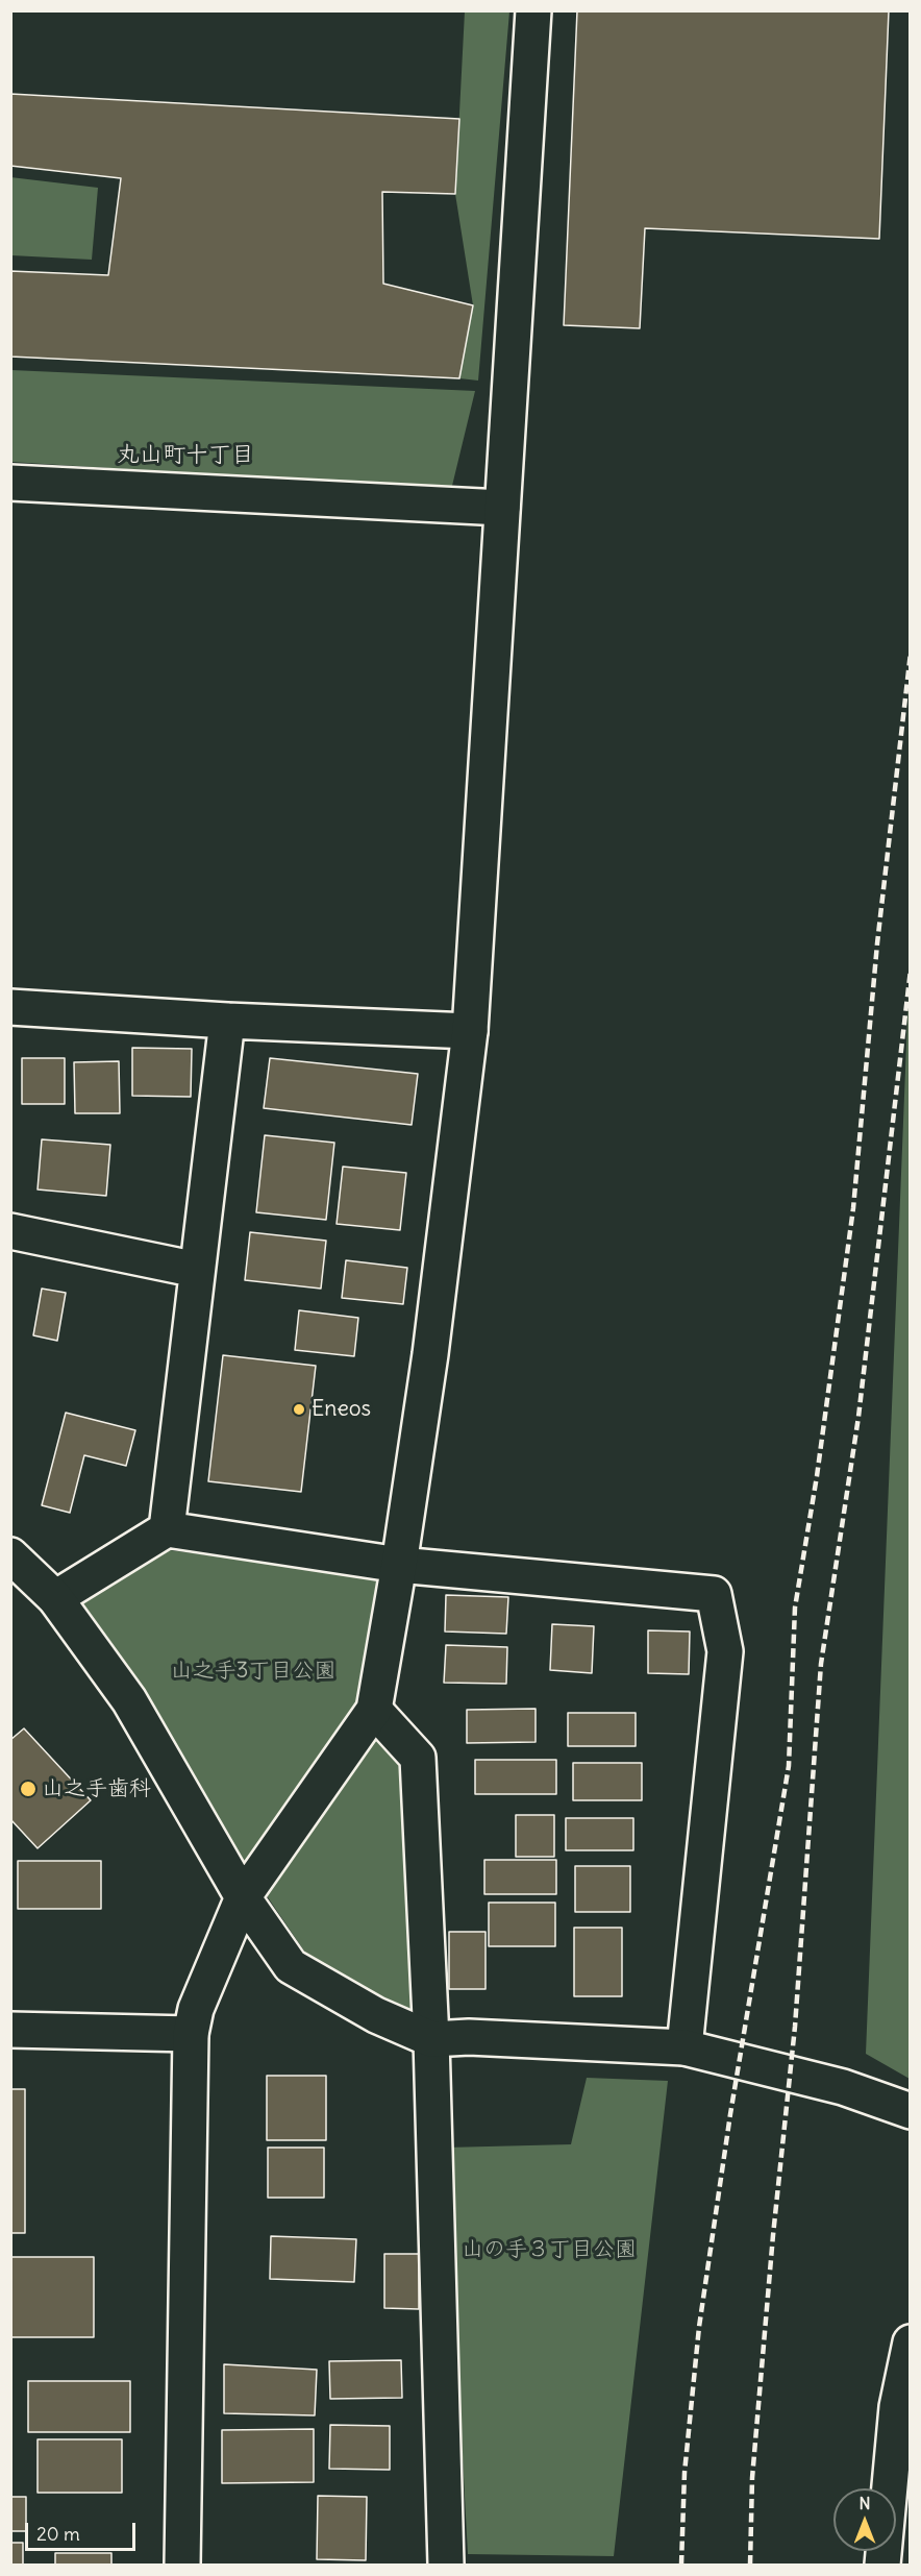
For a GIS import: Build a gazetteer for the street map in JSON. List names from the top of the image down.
{
  "districts": ["丸山町十丁目"],
  "parks": ["山之手3丁目公園", "山の手３丁目公園"],
  "places": ["Eneos", "山之手歯科"],
  "scale_bar": "20 m",
  "north": "top"
}
